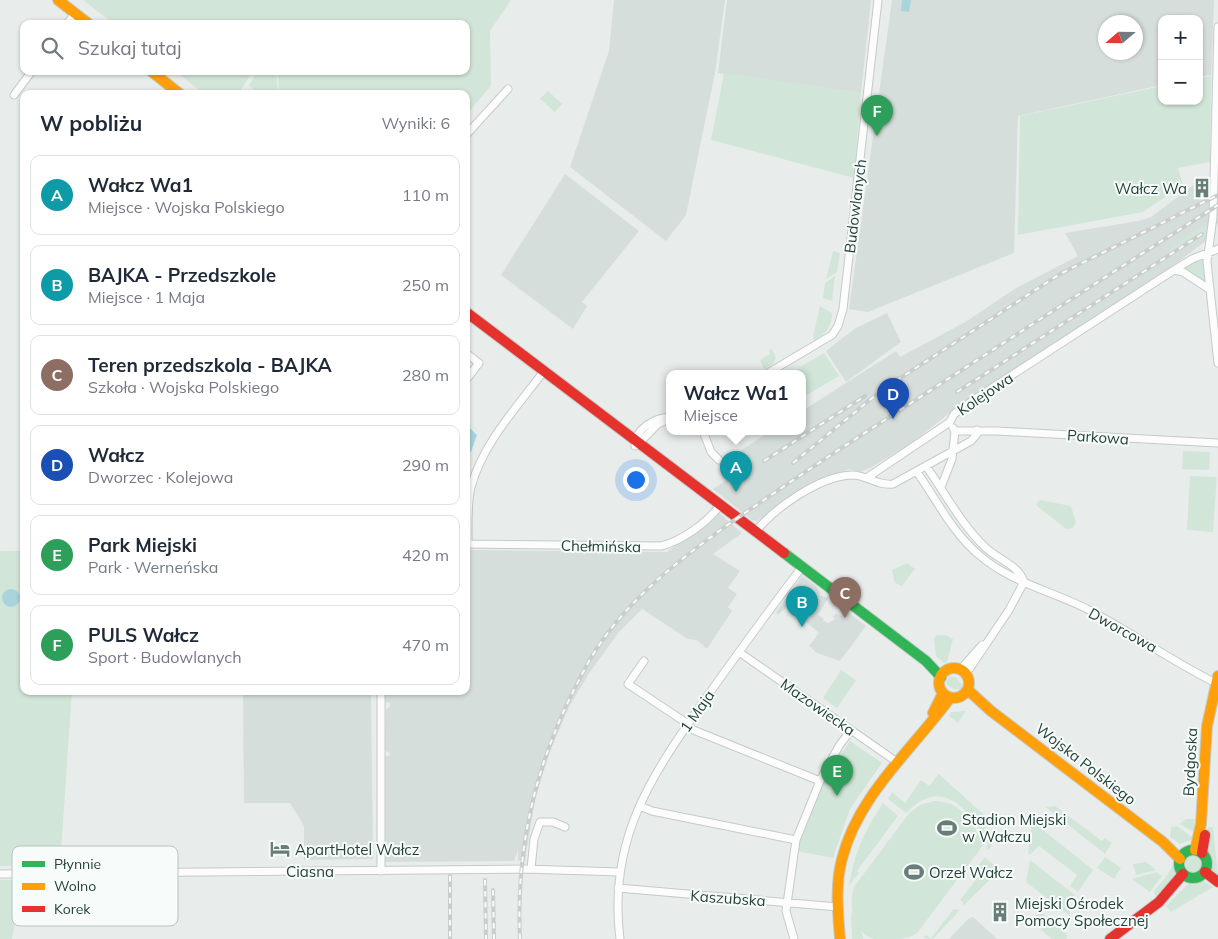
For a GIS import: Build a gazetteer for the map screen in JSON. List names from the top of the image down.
{
  "streets": {
    "main road": ["Bydgoska", "Wojska Polskiego"],
    "street": [
      "Budowlanych",
      "Kolejowa",
      "Parkowa",
      "Chełmińska",
      "Dworcowa",
      "Mazowiecka",
      "1 Maja",
      "Ciasna",
      "Kaszubska"
    ]
  },
  "crossings": [
    ["Dworcowa", "Bydgoska"],
    ["Mazowiecka", "1 Maja"],
    ["1 Maja", "Ciasna"],
    ["1 Maja", "Kaszubska"],
    ["Bydgoska", "Wojska Polskiego"]
  ],
  "places": {
    "building": ["Wałcz Wa", "Miejski Ośrodek Pomocy Społecznej"],
    "sports": ["Stadion Miejski w Wałczu", "Orzeł Wałcz"],
    "hotel": ["ApartHotel Wałcz"]
  },
  "legend": ["Płynnie", "Wolno", "Korek"],
  "north": "left",
  "page": {
    "map_buttons": ["+", "−"],
    "search": "Szukaj tutaj",
    "heading": ["W pobliżu", "Wyniki: 6"],
    "pins": [
      "F",
      "D",
      "A",
      "C",
      "B",
      "E"
    ],
    "list": [
      {
        "mark": "A",
        "name": "Wałcz Wa1",
        "note": "Miejsce · Wojska Polskiego",
        "value": "110 m"
      },
      {
        "mark": "B",
        "name": "BAJKA - Przedszkole",
        "note": "Miejsce · 1 Maja",
        "value": "250 m"
      },
      {
        "mark": "C",
        "name": "Teren przedszkola - BAJKA",
        "note": "Szkoła · Wojska Polskiego",
        "value": "280 m"
      },
      {
        "mark": "D",
        "name": "Wałcz",
        "note": "Dworzec · Kolejowa",
        "value": "290 m"
      },
      {
        "mark": "E",
        "name": "Park Miejski",
        "note": "Park · Werneńska",
        "value": "420 m"
      },
      {
        "mark": "F",
        "name": "PULS Wałcz",
        "note": "Sport · Budowlanych",
        "value": "470 m"
      }
    ],
    "popup": ["Wałcz Wa1", "Miejsce"]
  }
}
